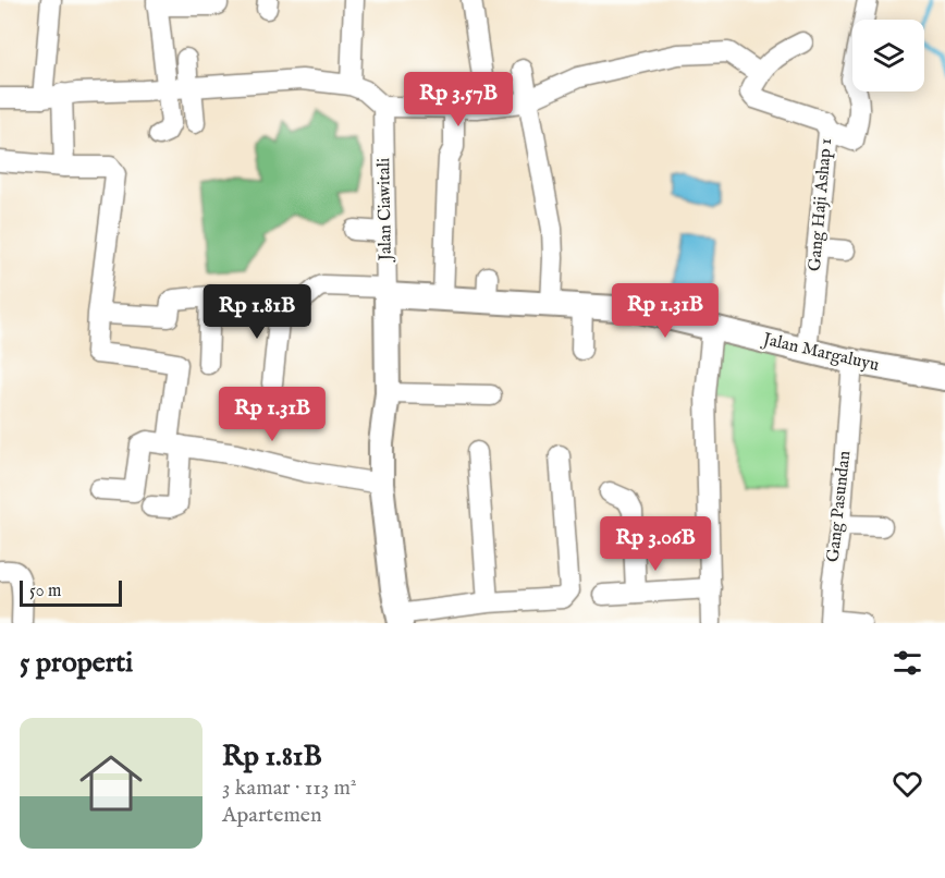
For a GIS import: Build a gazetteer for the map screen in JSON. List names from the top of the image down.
{
  "streets": {
    "main road": ["Jalan Ciawitali", "Jalan Margaluyu"],
    "street": ["Gang Haji Ashap 1", "Gang Pasundan"]
  },
  "crossings": [
    ["Gang Haji Ashap 1", "Jalan Margaluyu"],
    ["Jalan Ciawitali", "Jalan Margaluyu"],
    ["Jalan Margaluyu", "Gang Pasundan"]
  ],
  "scale_bar": "50 m",
  "page": {
    "price": [
      "Rp 3.57B",
      "Rp 1.31B",
      "Rp 1.81B",
      "Rp 1.31B",
      "Rp 3.06B"
    ],
    "scale": "50 m",
    "heading": "5 properti",
    "list": [
      {
        "name": "Rp 1.81B",
        "note": "3 kamar · 113 m² · Apartemen"
      }
    ]
  }
}
